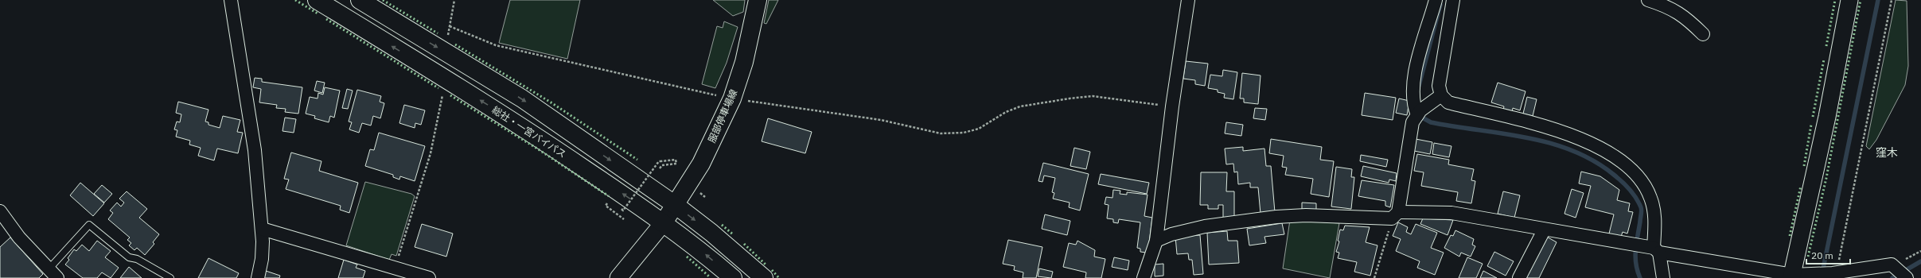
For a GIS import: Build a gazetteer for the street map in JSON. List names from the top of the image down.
{
  "streets": {
    "main road": ["服部停車場線", "総社・一宮バイパス"]
  },
  "crossings": [
    ["服部停車場線", "総社・一宮バイパス"]
  ],
  "districts": ["窪木"],
  "scale_bar": "20 m"
}
